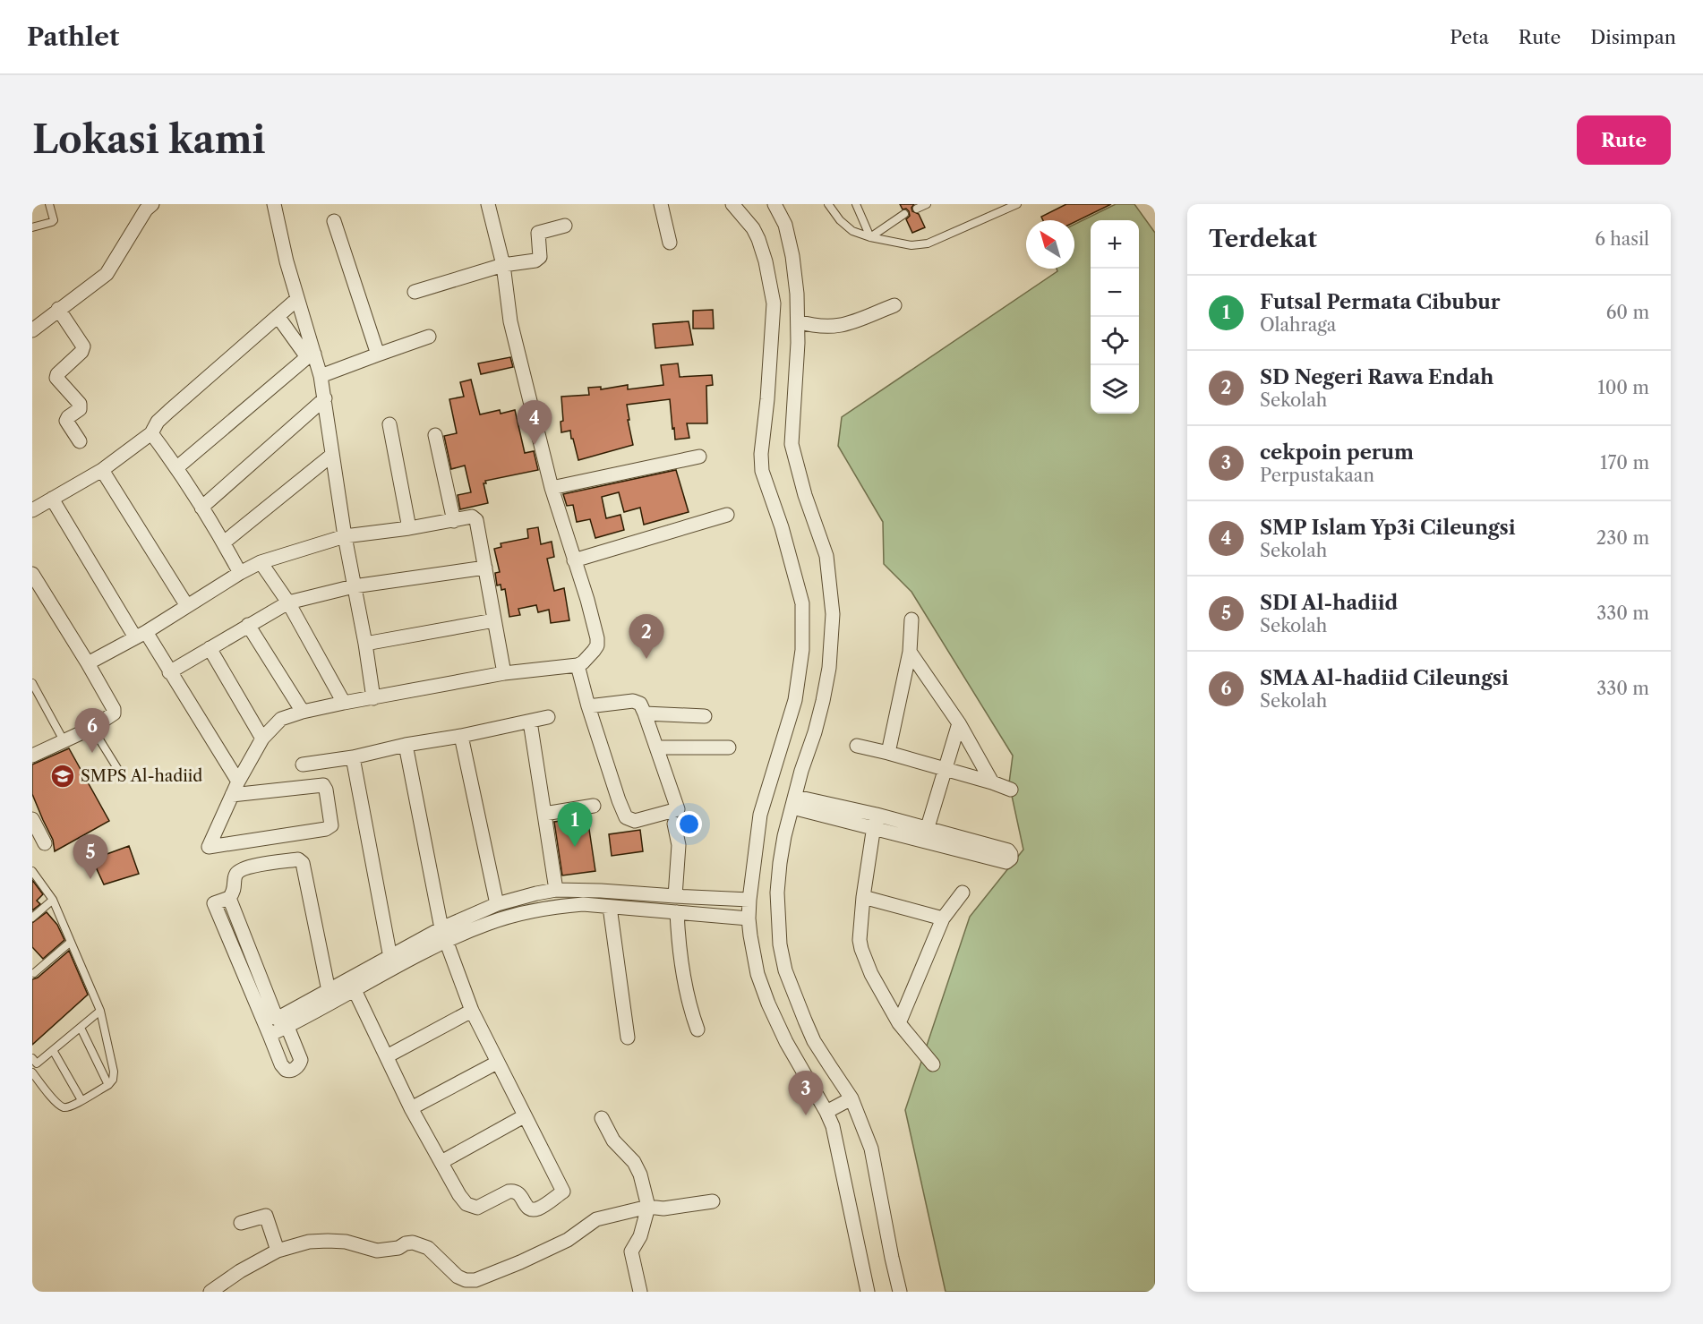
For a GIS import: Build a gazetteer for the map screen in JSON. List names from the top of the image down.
{
  "places": {
    "school or university": ["SMPS Al-hadiid"]
  },
  "north": "top left",
  "page": {
    "header": "Pathlet",
    "nav": ["Peta", "Rute", "Disimpan"],
    "buttons": "Rute",
    "title": "Lokasi kami",
    "heading": ["Terdekat", "6 hasil"],
    "map_buttons": ["+", "−"],
    "list": [
      {
        "mark": "1",
        "name": "Futsal Permata Cibubur",
        "note": "Olahraga",
        "value": "60 m"
      },
      {
        "mark": "2",
        "name": "SD Negeri Rawa Endah",
        "note": "Sekolah",
        "value": "100 m"
      },
      {
        "mark": "3",
        "name": "cekpoin perum",
        "note": "Perpustakaan",
        "value": "170 m"
      },
      {
        "mark": "4",
        "name": "SMP Islam Yp3i Cileungsi",
        "note": "Sekolah",
        "value": "230 m"
      },
      {
        "mark": "5",
        "name": "SDI Al-hadiid",
        "note": "Sekolah",
        "value": "330 m"
      },
      {
        "mark": "6",
        "name": "SMA Al-hadiid Cileungsi",
        "note": "Sekolah",
        "value": "330 m"
      }
    ],
    "pins": [
      "4",
      "2",
      "6",
      "1",
      "5",
      "3"
    ]
  }
}
